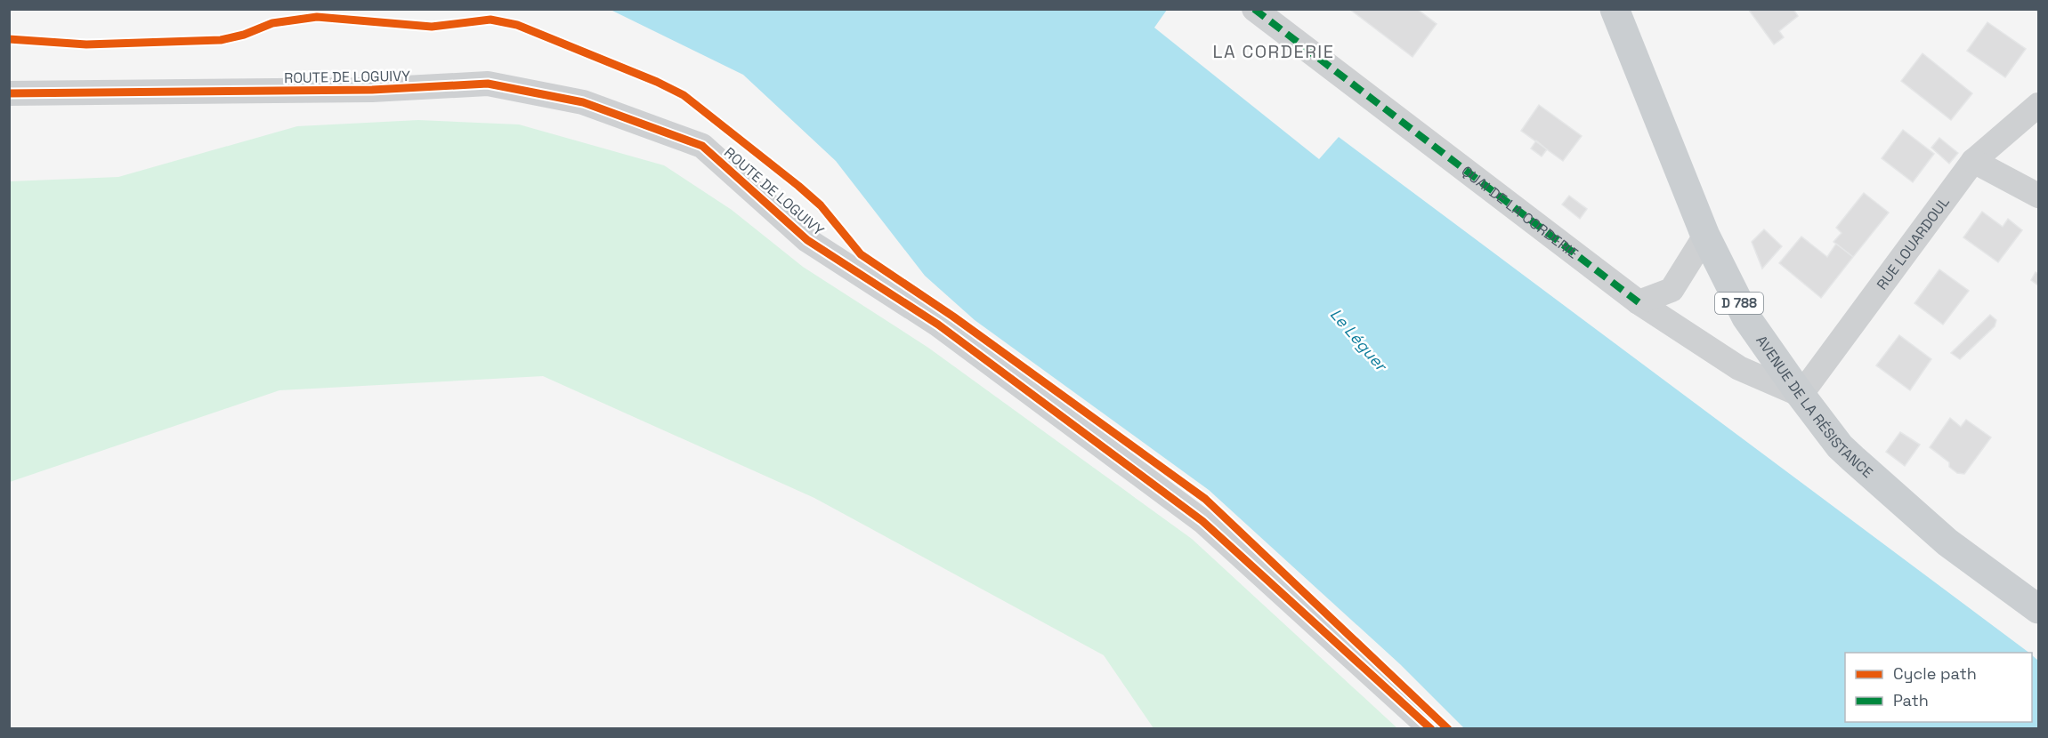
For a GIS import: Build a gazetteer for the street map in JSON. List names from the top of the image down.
{
  "streets": {
    "main road": ["D 788", "AVENUE DE LA RÉSISTANCE"],
    "street": ["ROUTE DE LOGUIVY", "QUAI DE LA CORDERIE", "RUE LOUARDOUL"]
  },
  "crossings": [
    ["QUAI DE LA CORDERIE", "RUE LOUARDOUL"],
    ["QUAI DE LA CORDERIE", "AVENUE DE LA RÉSISTANCE"],
    ["RUE LOUARDOUL", "AVENUE DE LA RÉSISTANCE"]
  ],
  "districts": ["LA CORDERIE"],
  "water": ["Le Léguer"],
  "legend": ["Cycle path", "Path"]
}
